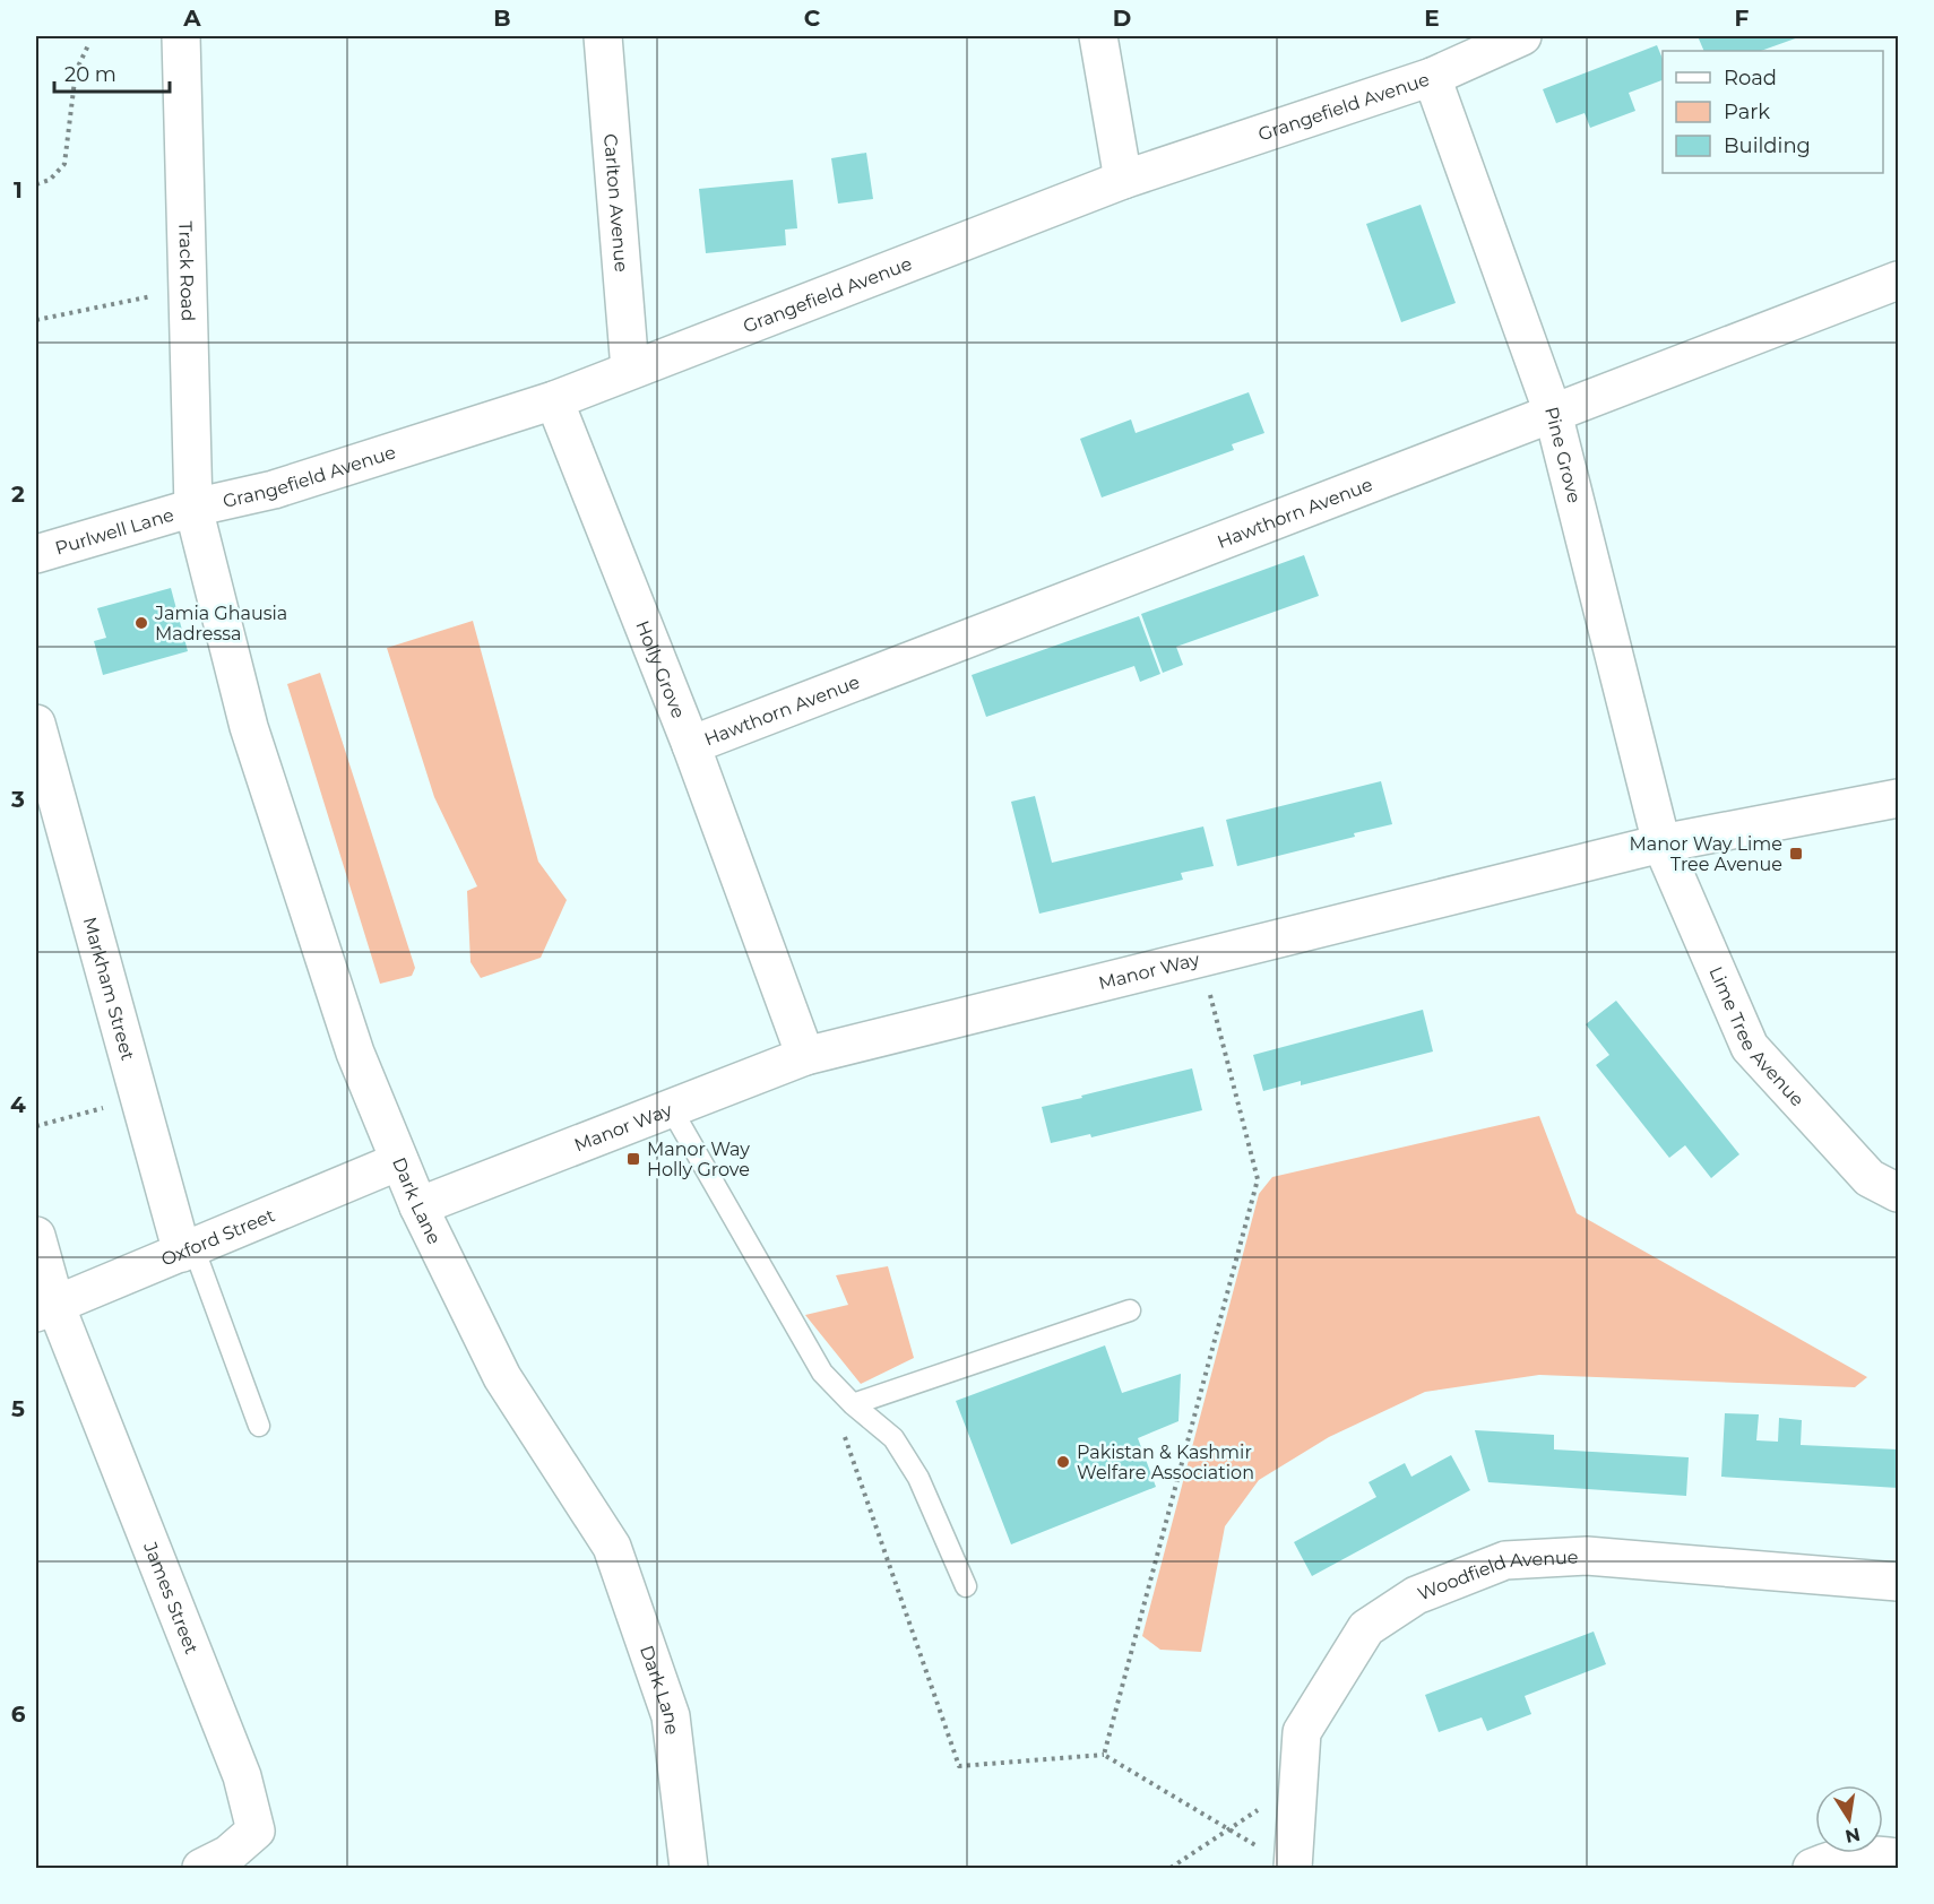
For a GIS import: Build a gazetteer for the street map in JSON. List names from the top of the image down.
{
  "streets": {
    "street": [
      "Grangefield Avenue",
      "Carlton Avenue",
      "Track Road",
      "Pine Grove",
      "Hawthorn Avenue",
      "Purlwell Lane",
      "Holly Grove",
      "Manor Way",
      "Markham Street",
      "Lime Tree Avenue",
      "Dark Lane",
      "Oxford Street",
      "Woodfield Avenue",
      "James Street"
    ]
  },
  "crossings": [
    ["Grangefield Avenue", "Carlton Avenue"],
    ["Grangefield Avenue", "Track Road"],
    ["Grangefield Avenue", "Pine Grove"],
    ["Grangefield Avenue", "Purlwell Lane"],
    ["Grangefield Avenue", "Holly Grove"],
    ["Grangefield Avenue", "Dark Lane"],
    ["Track Road", "Purlwell Lane"],
    ["Track Road", "Dark Lane"],
    ["Pine Grove", "Hawthorn Avenue"],
    ["Pine Grove", "Manor Way"],
    ["Pine Grove", "Lime Tree Avenue"],
    ["Hawthorn Avenue", "Holly Grove"],
    ["Purlwell Lane", "Dark Lane"],
    ["Holly Grove", "Manor Way"],
    ["Manor Way", "Lime Tree Avenue"],
    ["Manor Way", "Dark Lane"],
    ["Markham Street", "Oxford Street"],
    ["Dark Lane", "Oxford Street"],
    ["Oxford Street", "James Street"]
  ],
  "places": {
    "other": ["Jamia Ghausia Madressa", "Pakistan & Kashmir Welfare Association"],
    "transit": ["Manor Way Lime Tree Avenue", "Manor Way Holly Grove"]
  },
  "legend": ["Road", "Park", "Building"],
  "scale_bar": "20 m",
  "north": "bottom",
  "grid": {
    "columns": [
      "A",
      "B",
      "C",
      "D",
      "E",
      "F"
    ],
    "rows": [
      "1",
      "2",
      "3",
      "4",
      "5",
      "6"
    ]
  }
}
